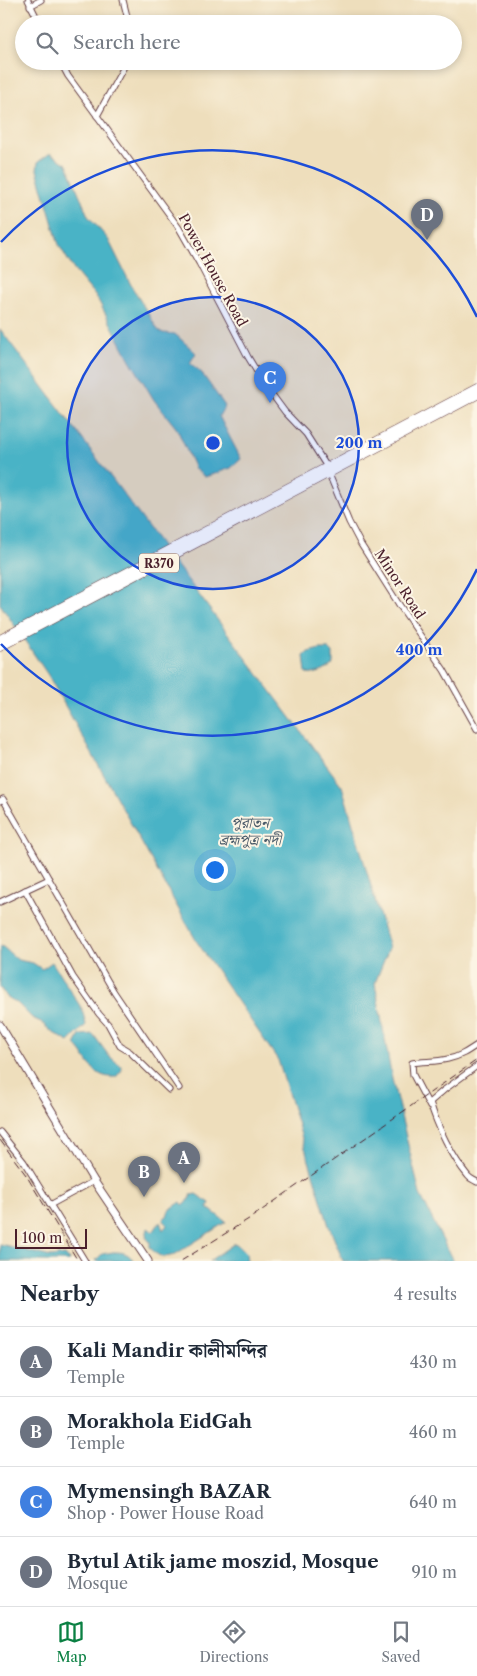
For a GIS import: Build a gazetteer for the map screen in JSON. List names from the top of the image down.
{
  "streets": {
    "main road": ["R370"],
    "street": ["Power House Road", "Minor Road"]
  },
  "crossings": [
    ["Power House Road", "R370"],
    ["Power House Road", "Minor Road"],
    ["R370", "Minor Road"]
  ],
  "water": ["পুরাতন ব্রহ্মপুত্র নদী"],
  "scale_bar": "100 m",
  "page": {
    "search": "Search here",
    "pins": [
      "D",
      "C",
      "A",
      "B"
    ],
    "scale": "100 m",
    "heading": ["Nearby", "4 results"],
    "list": [
      {
        "mark": "A",
        "name": "Kali Mandir কালীমন্দির",
        "note": "Temple",
        "value": "430 m"
      },
      {
        "mark": "B",
        "name": "Morakhola EidGah",
        "note": "Temple",
        "value": "460 m"
      },
      {
        "mark": "C",
        "name": "Mymensingh BAZAR",
        "note": "Shop · Power House Road",
        "value": "640 m"
      },
      {
        "mark": "D",
        "name": "Bytul Atik jame moszid, Mosque",
        "note": "Mosque",
        "value": "910 m"
      }
    ],
    "nav": ["Map", "Directions", "Saved"]
  },
  "rings": ["200 m", "400 m"]
}
